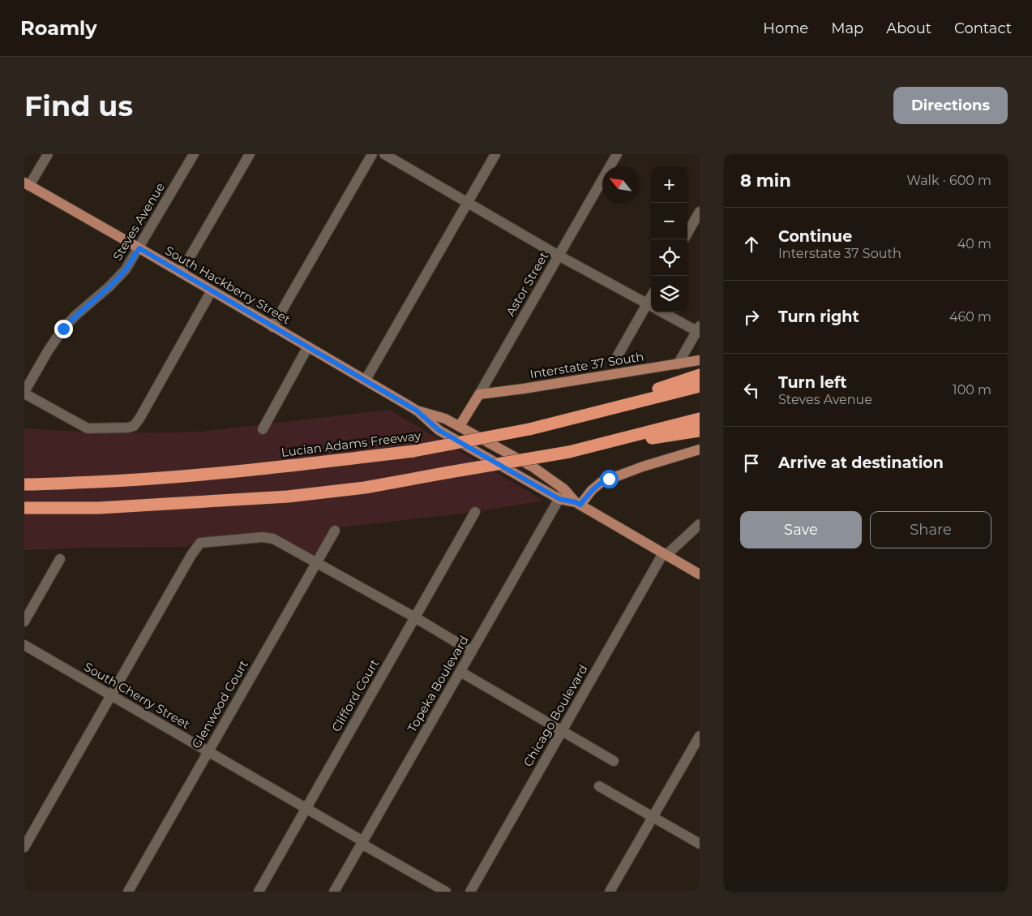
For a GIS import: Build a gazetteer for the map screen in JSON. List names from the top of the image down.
{
  "streets": {
    "highway": ["Lucian Adams Freeway"],
    "main road": ["Astor Street", "South Hackberry Street", "Interstate 37 South"],
    "street": [
      "Steves Avenue",
      "Topeka Boulevard",
      "South Cherry Street",
      "Clifford Court",
      "Glenwood Court",
      "Chicago Boulevard"
    ]
  },
  "crossings": [
    ["Steves Avenue", "South Hackberry Street"],
    ["Astor Street", "South Hackberry Street"],
    ["Astor Street", "Interstate 37 South"],
    ["South Hackberry Street", "Topeka Boulevard"],
    ["South Hackberry Street", "Chicago Boulevard"],
    ["Topeka Boulevard", "South Cherry Street"],
    ["South Cherry Street", "Clifford Court"],
    ["South Cherry Street", "Glenwood Court"]
  ],
  "north": "top left",
  "page": {
    "header": "Roamly",
    "nav": [
      "Home",
      "Map",
      "About",
      "Contact"
    ],
    "buttons": [
      "Directions",
      ["Save", "Share"]
    ],
    "title": "Find us",
    "heading": ["8 min", "Walk · 600 m"],
    "map_buttons": ["+", "−"],
    "list": [
      ["Continue", "Interstate 37 South", "40 m"],
      ["Turn right", "460 m"],
      ["Turn left", "Steves Avenue", "100 m"],
      "Arrive at destination"
    ]
  }
}
